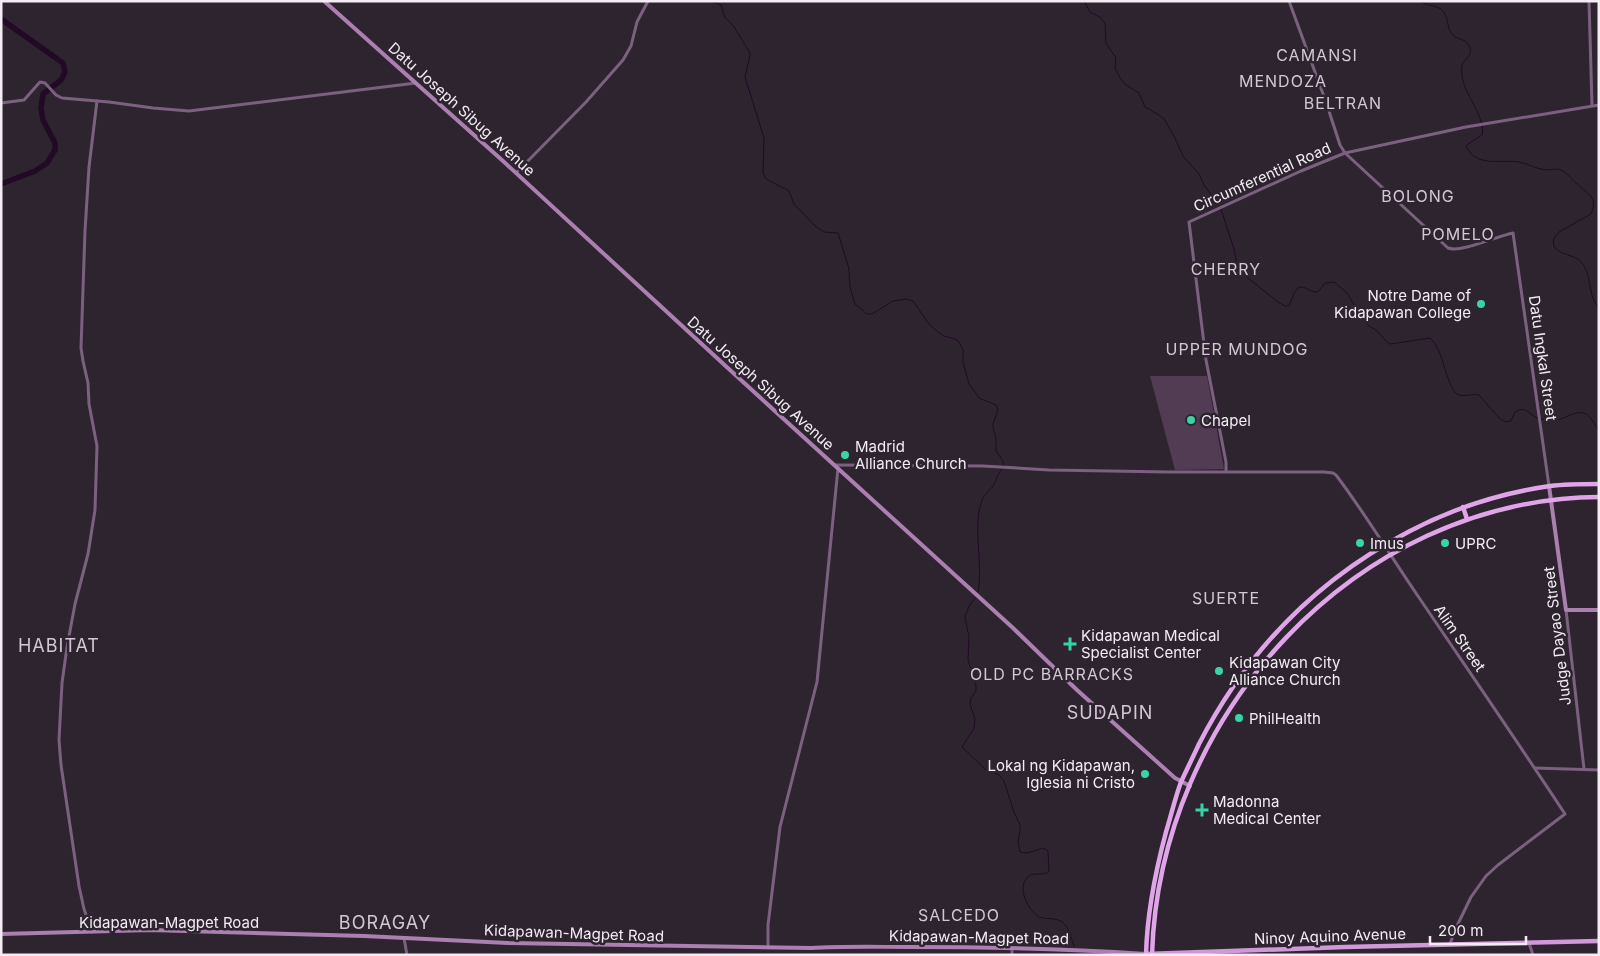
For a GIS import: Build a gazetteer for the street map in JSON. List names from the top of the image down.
{
  "streets": {
    "main road": [
      "Datu Joseph Sibug Avenue",
      "Judge Dayao Street",
      "Kidapawan-Magpet Road",
      "Ninoy Aquino Avenue"
    ],
    "street": ["Circumferential Road", "Datu Ingkal Street", "Alim Street"]
  },
  "crossings": [
    ["Circumferential Road", "Datu Ingkal Street"],
    ["Circumferential Road", "Alim Street"],
    ["Datu Ingkal Street", "Judge Dayao Street"],
    ["Alim Street", "Ninoy Aquino Avenue"],
    ["Kidapawan-Magpet Road", "Ninoy Aquino Avenue"]
  ],
  "districts": [
    "CAMANSI",
    "MENDOZA",
    "BELTRAN",
    "BOLONG",
    "POMELO",
    "CHERRY",
    "UPPER MUNDOG",
    "SUERTE",
    "HABITAT",
    "OLD PC BARRACKS",
    "SUDAPIN",
    "SALCEDO",
    "BORAGAY"
  ],
  "places": {
    "other": [
      "Notre Dame of Kidapawan College",
      "Chapel",
      "Madrid Alliance Church",
      "Imus",
      "UPRC",
      "Kidapawan City Alliance Church",
      "PhilHealth",
      "Lokal ng Kidapawan, Iglesia ni Cristo"
    ],
    "health": ["Kidapawan Medical Specialist Center", "Madonna Medical Center"]
  },
  "scale_bar": "200 m"
}
